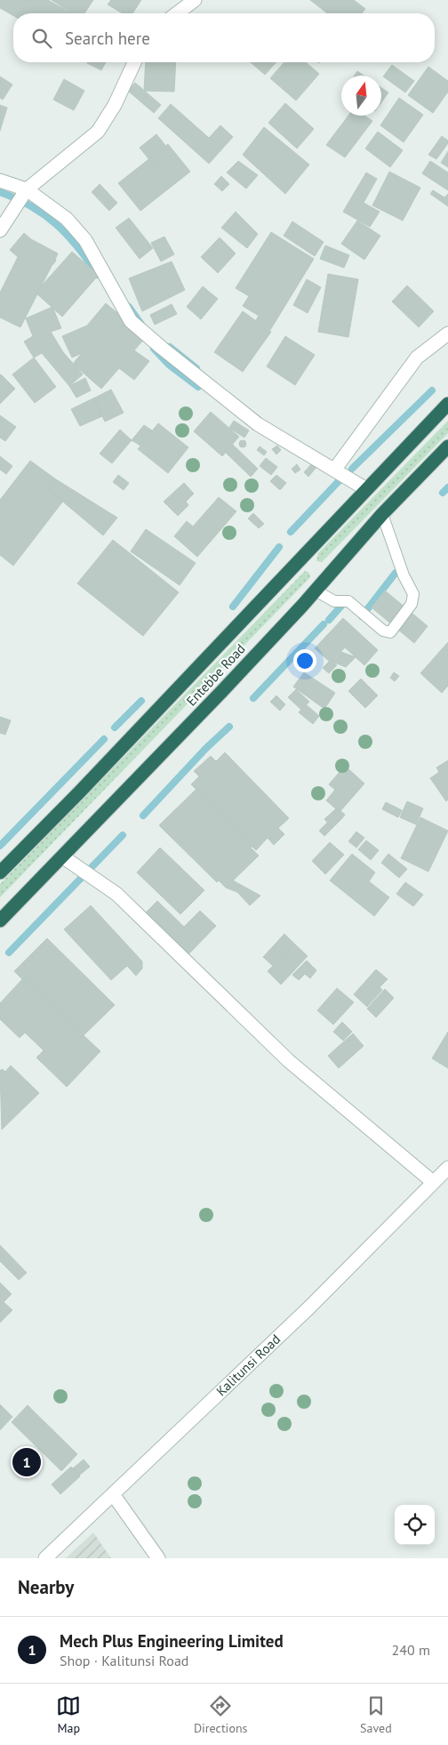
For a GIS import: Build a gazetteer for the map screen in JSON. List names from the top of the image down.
{
  "streets": {
    "highway": ["Entebbe Road"],
    "street": ["Kalitunsi Road"]
  },
  "north": "top",
  "page": {
    "search": "Search here",
    "pins": "1",
    "heading": "Nearby",
    "list": [
      {
        "mark": "1",
        "name": "Mech Plus Engineering Limited",
        "note": "Shop · Kalitunsi Road",
        "value": "240 m"
      }
    ],
    "nav": ["Map", "Directions", "Saved"]
  }
}
